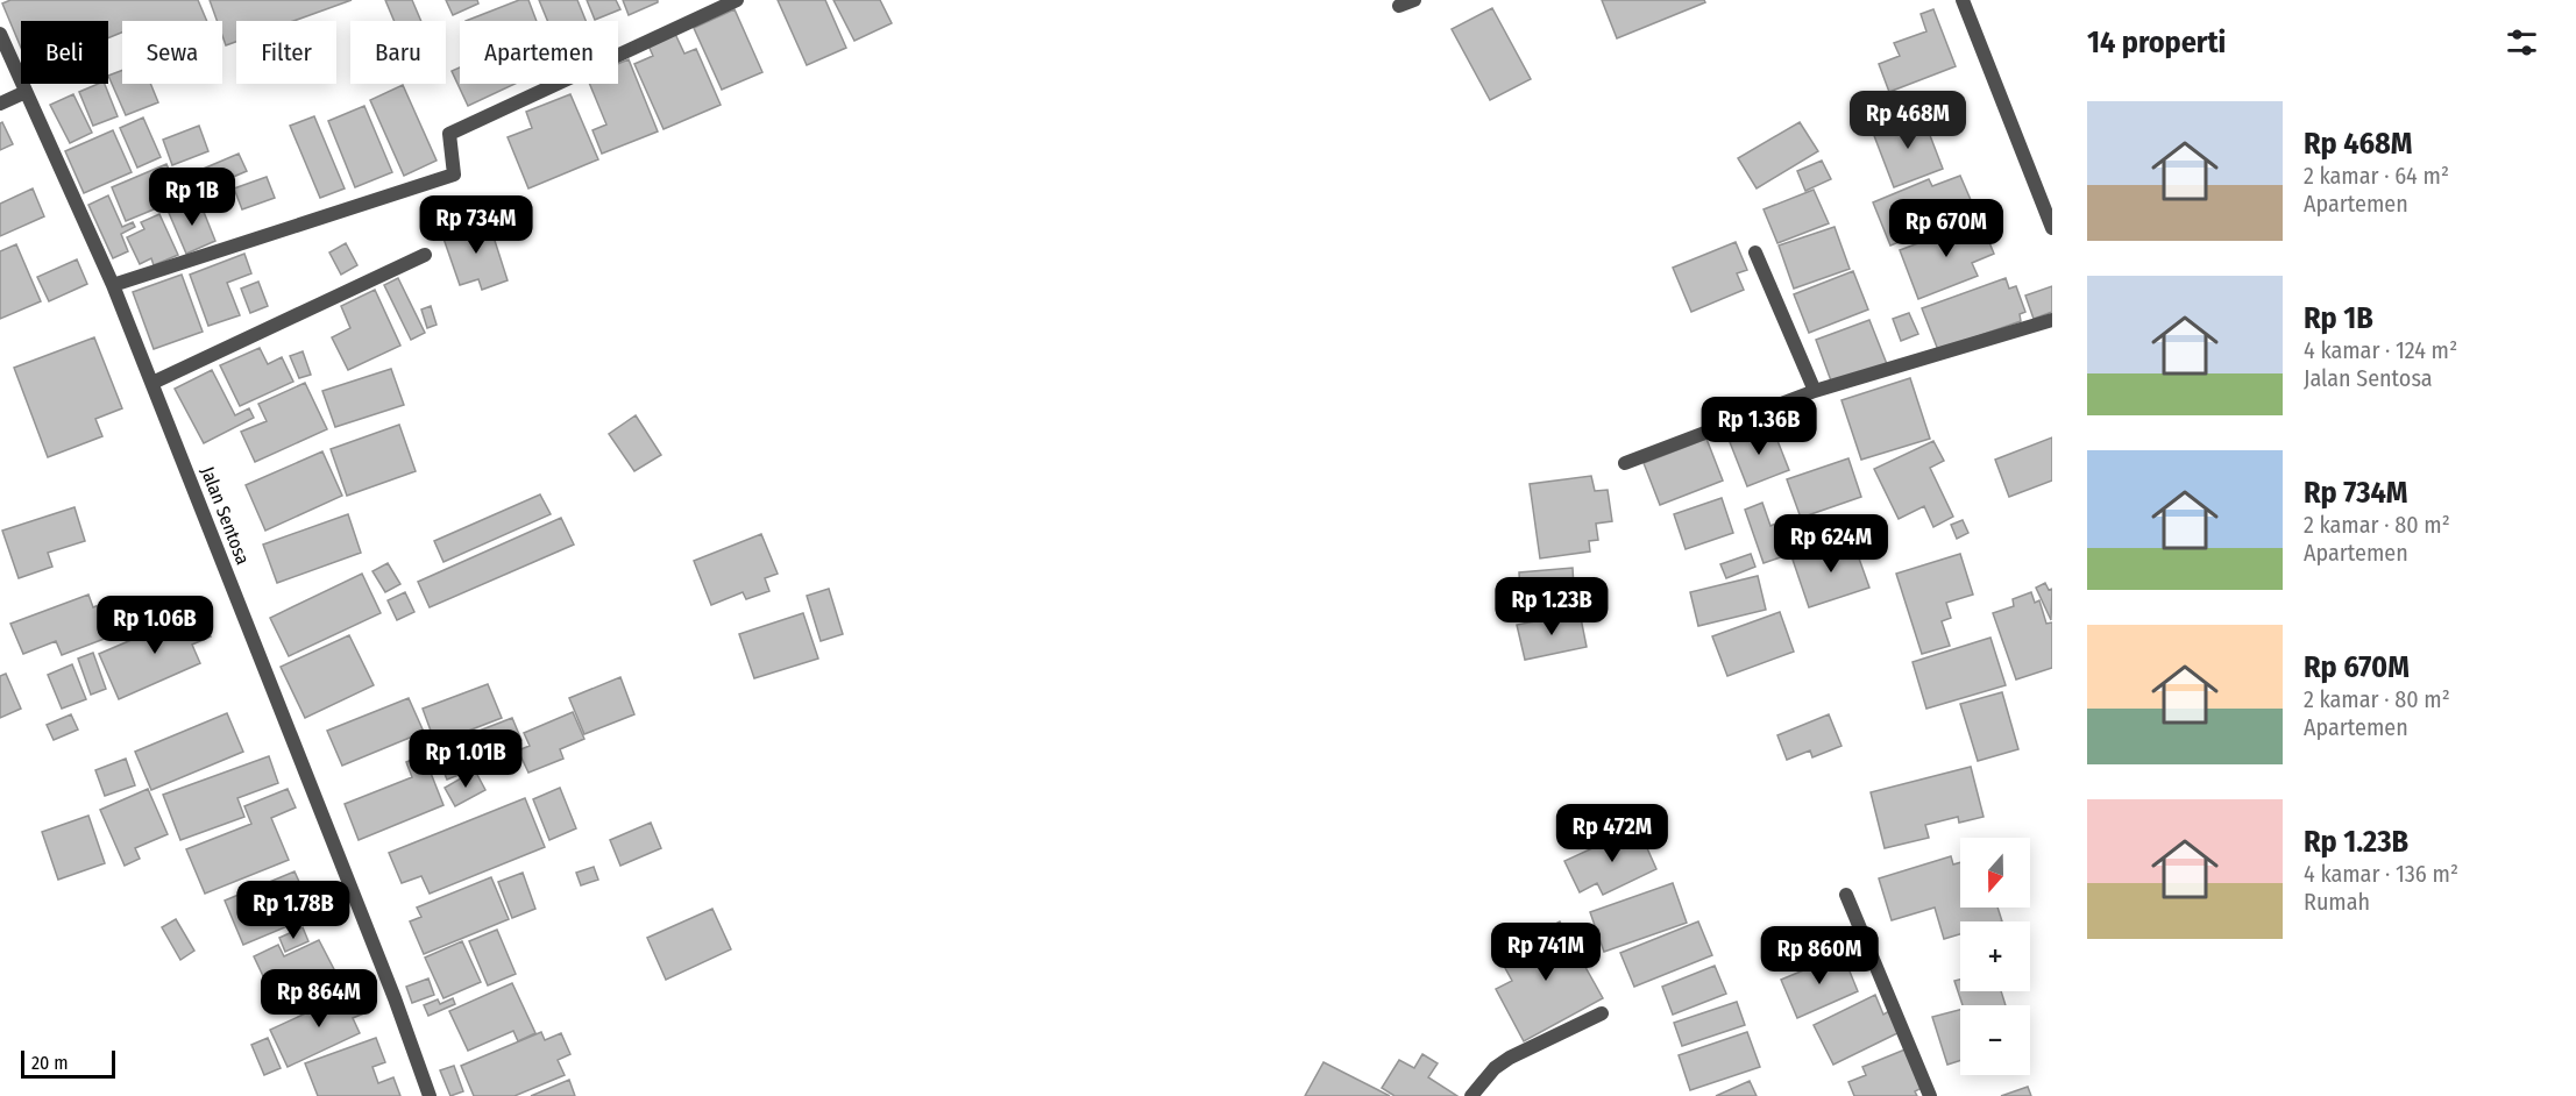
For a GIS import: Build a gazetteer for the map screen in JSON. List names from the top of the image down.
{
  "streets": {
    "street": ["Jalan Sentosa"]
  },
  "scale_bar": "20 m",
  "north": "bottom",
  "page": {
    "heading": "14 properti",
    "chip": [
      "Beli",
      "Sewa",
      "Filter",
      "Baru",
      "Apartemen"
    ],
    "list": [
      {
        "name": "Rp 468M",
        "note": "2 kamar · 64 m² · Apartemen"
      },
      {
        "name": "Rp 1B",
        "note": "4 kamar · 124 m² · Jalan Sentosa"
      },
      {
        "name": "Rp 734M",
        "note": "2 kamar · 80 m² · Apartemen"
      },
      {
        "name": "Rp 670M",
        "note": "2 kamar · 80 m² · Apartemen"
      },
      {
        "name": "Rp 1.23B",
        "note": "4 kamar · 136 m² · Rumah"
      }
    ],
    "price": [
      "Rp 468M",
      "Rp 1B",
      "Rp 734M",
      "Rp 670M",
      "Rp 1.36B",
      "Rp 624M",
      "Rp 1.23B",
      "Rp 1.06B",
      "Rp 1.01B",
      "Rp 472M",
      "Rp 1.78B",
      "Rp 741M",
      "Rp 860M",
      "Rp 864M"
    ],
    "map_buttons": ["+", "−"],
    "scale": "20 m"
  }
}
